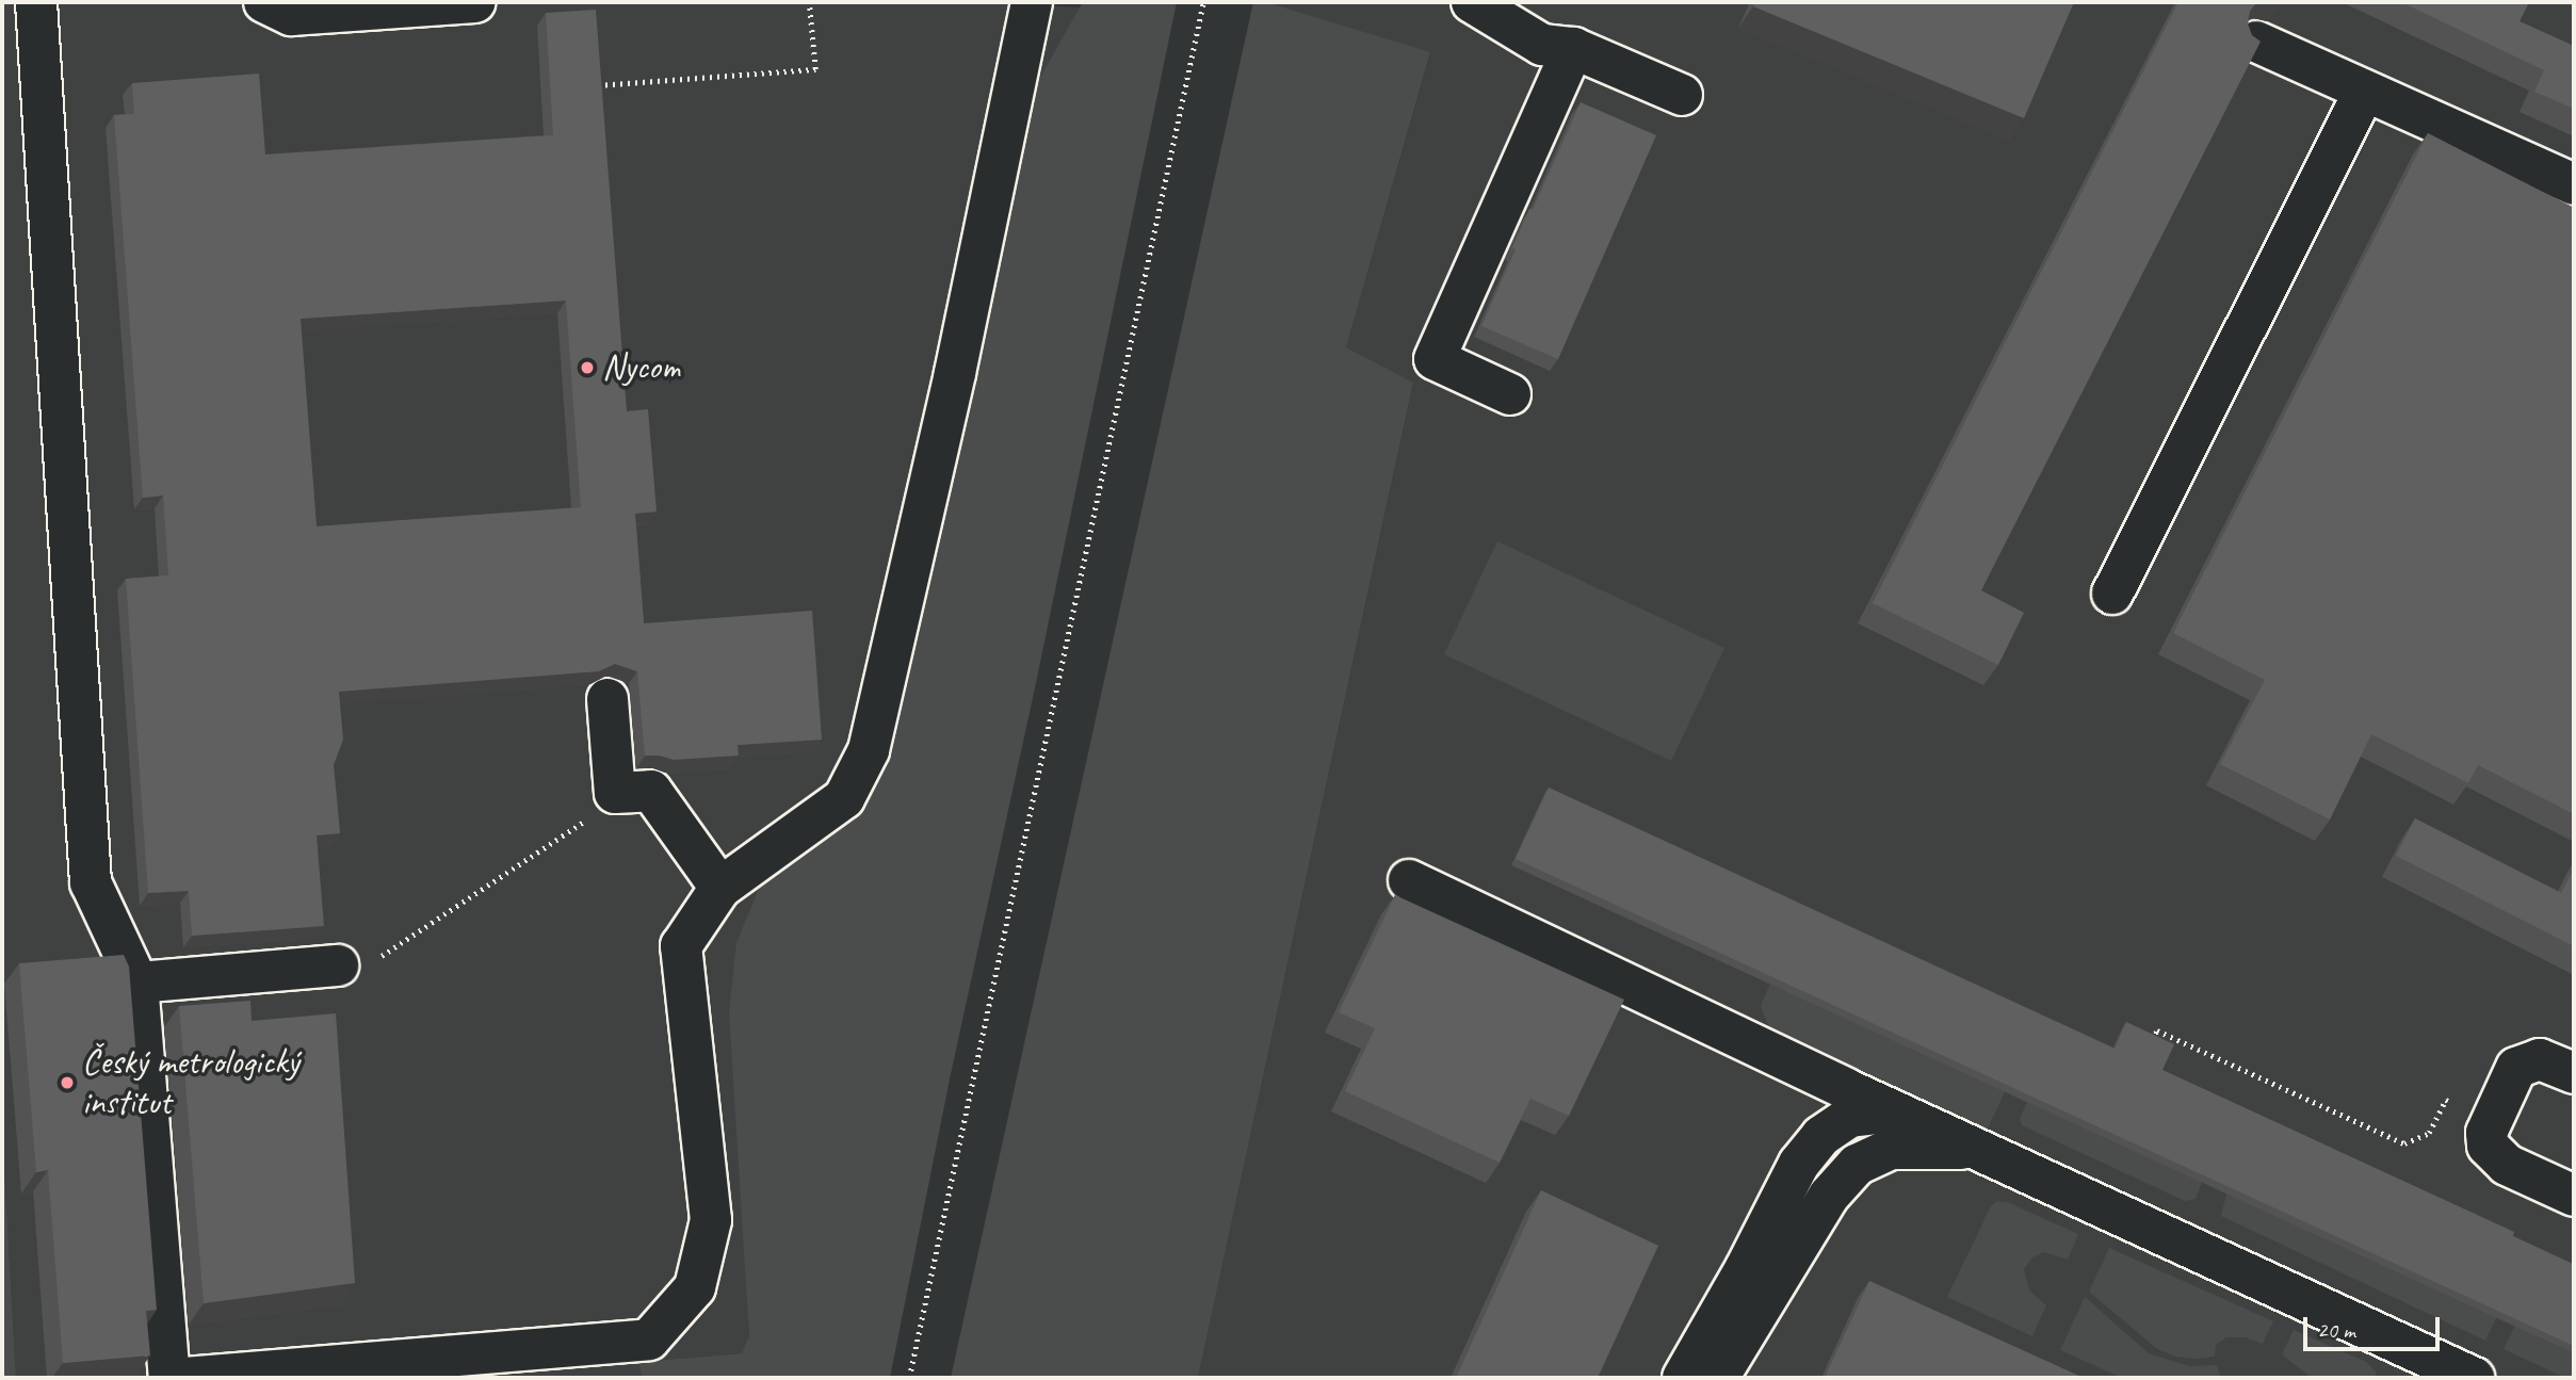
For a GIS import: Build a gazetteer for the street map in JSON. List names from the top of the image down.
{
  "places": ["Nycom", "Český metrologický institut"],
  "scale_bar": "20 m"
}
